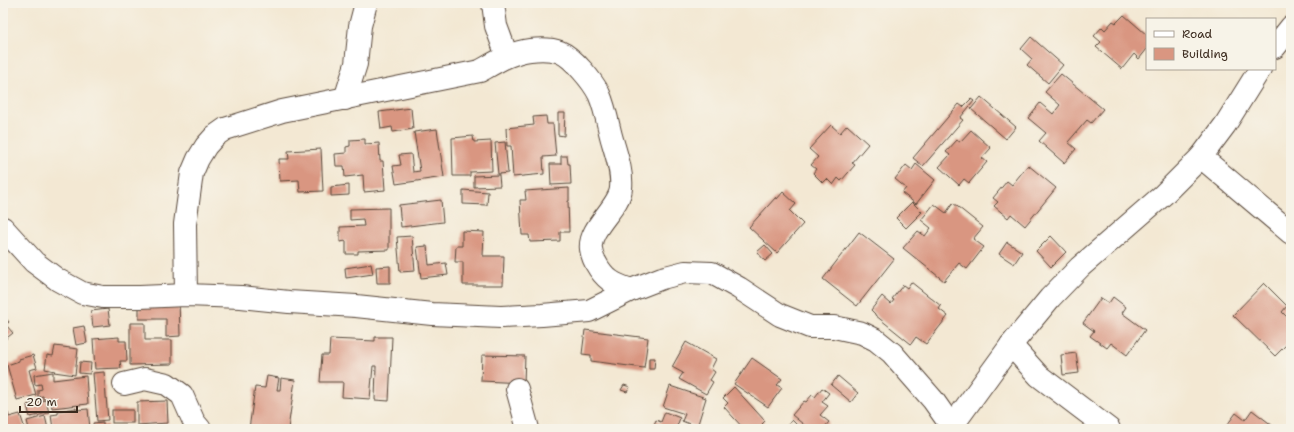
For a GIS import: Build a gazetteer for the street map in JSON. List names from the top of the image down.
{
  "legend": ["Road", "Building"],
  "scale_bar": "20 m"
}
